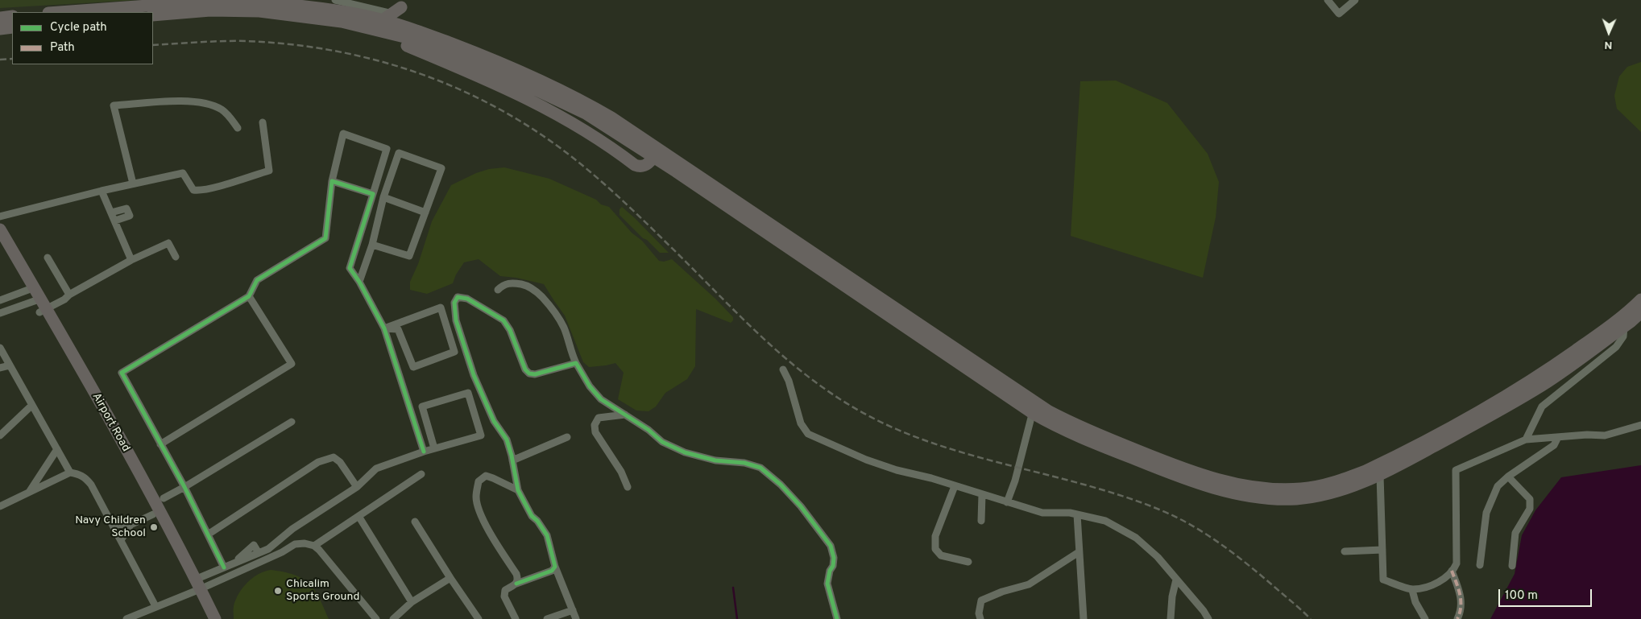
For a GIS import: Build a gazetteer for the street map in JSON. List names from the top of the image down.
{
  "streets": {
    "highway": ["Airport Road"]
  },
  "places": ["Navy Children School", "Chicalim Sports Ground"],
  "legend": ["Cycle path", "Path"],
  "scale_bar": "100 m",
  "north": "bottom"
}
